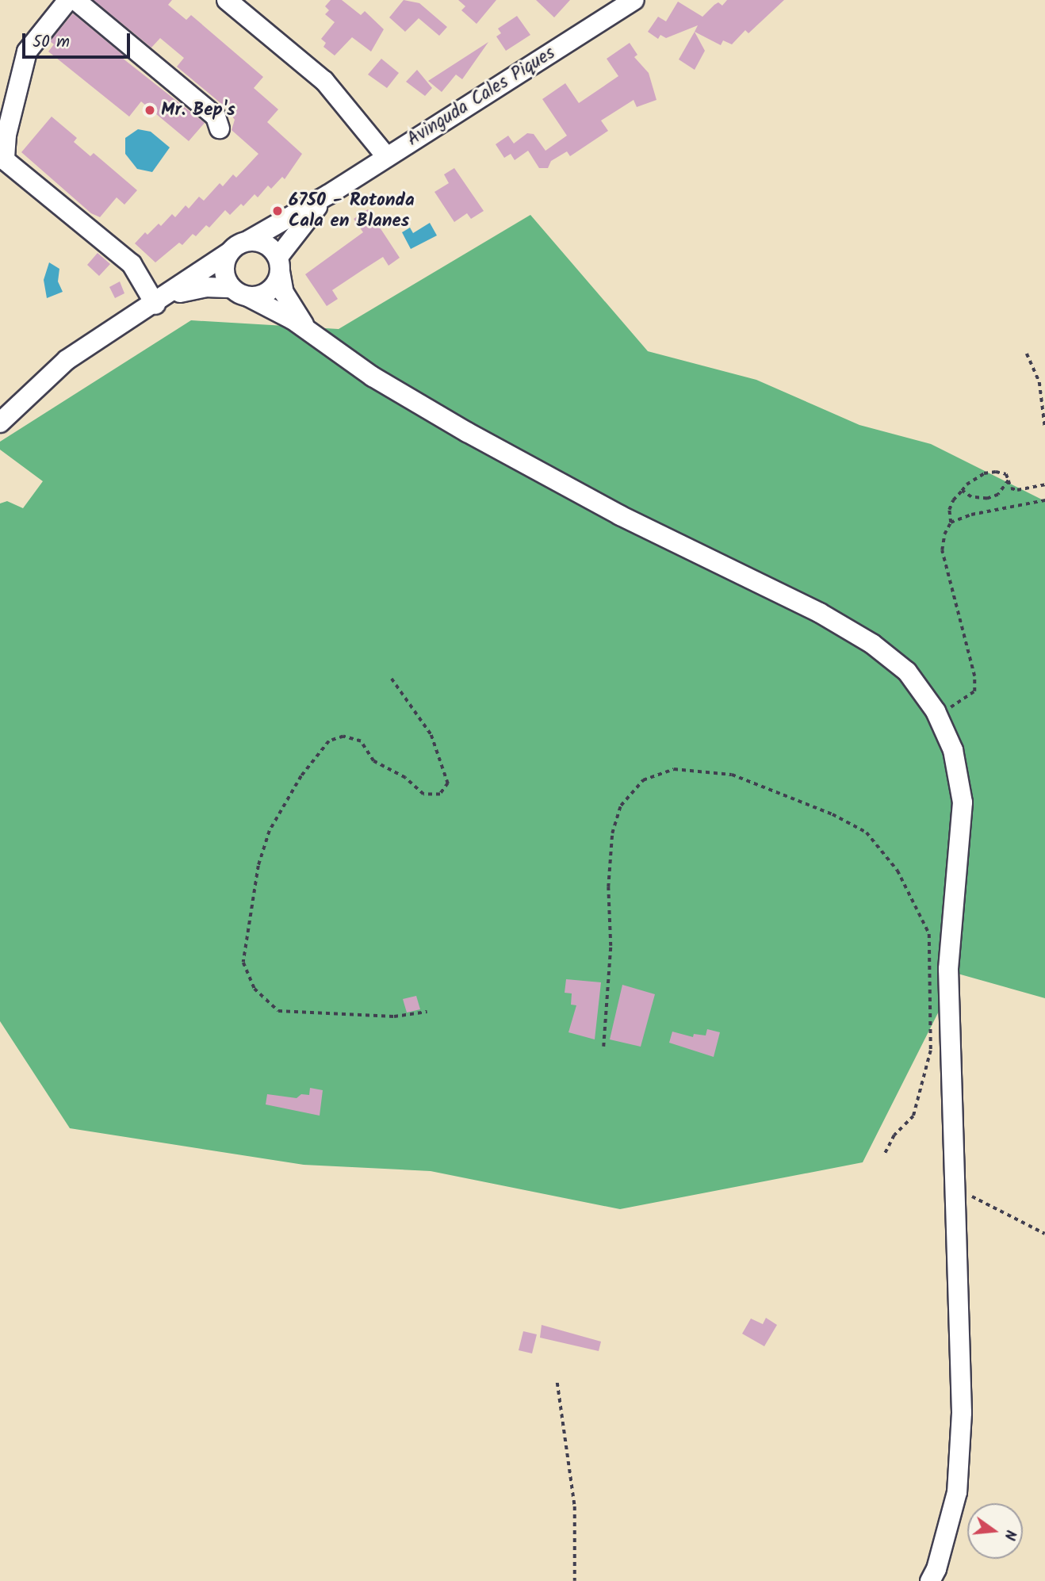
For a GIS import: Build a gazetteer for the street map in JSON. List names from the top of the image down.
{
  "streets": {
    "street": ["Avinguda Cales Piques"]
  },
  "places": ["Mr. Bep's", "6750 - Rotonda Cala en Blanes"],
  "scale_bar": "50 m",
  "north": "right"
}
